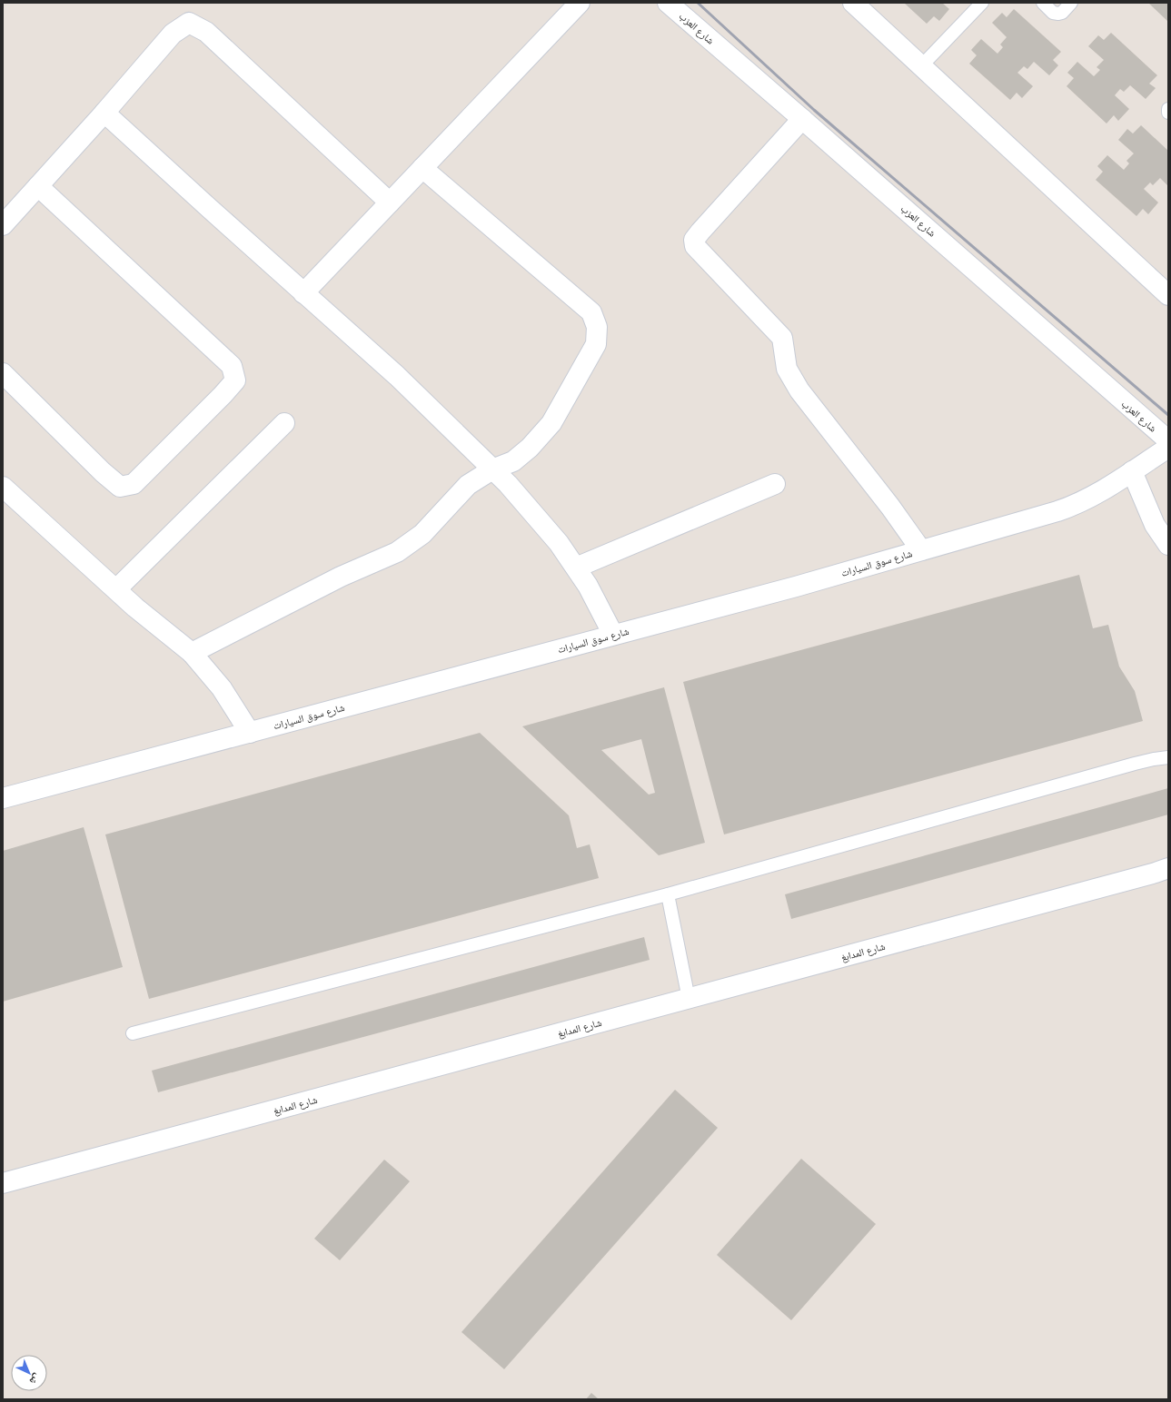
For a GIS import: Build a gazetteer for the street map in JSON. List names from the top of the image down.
{
  "streets": {
    "street": ["شارع العزب", "شارع سوق السيارات", "شارع المدابغ"]
  },
  "north": "bottom right"
}
